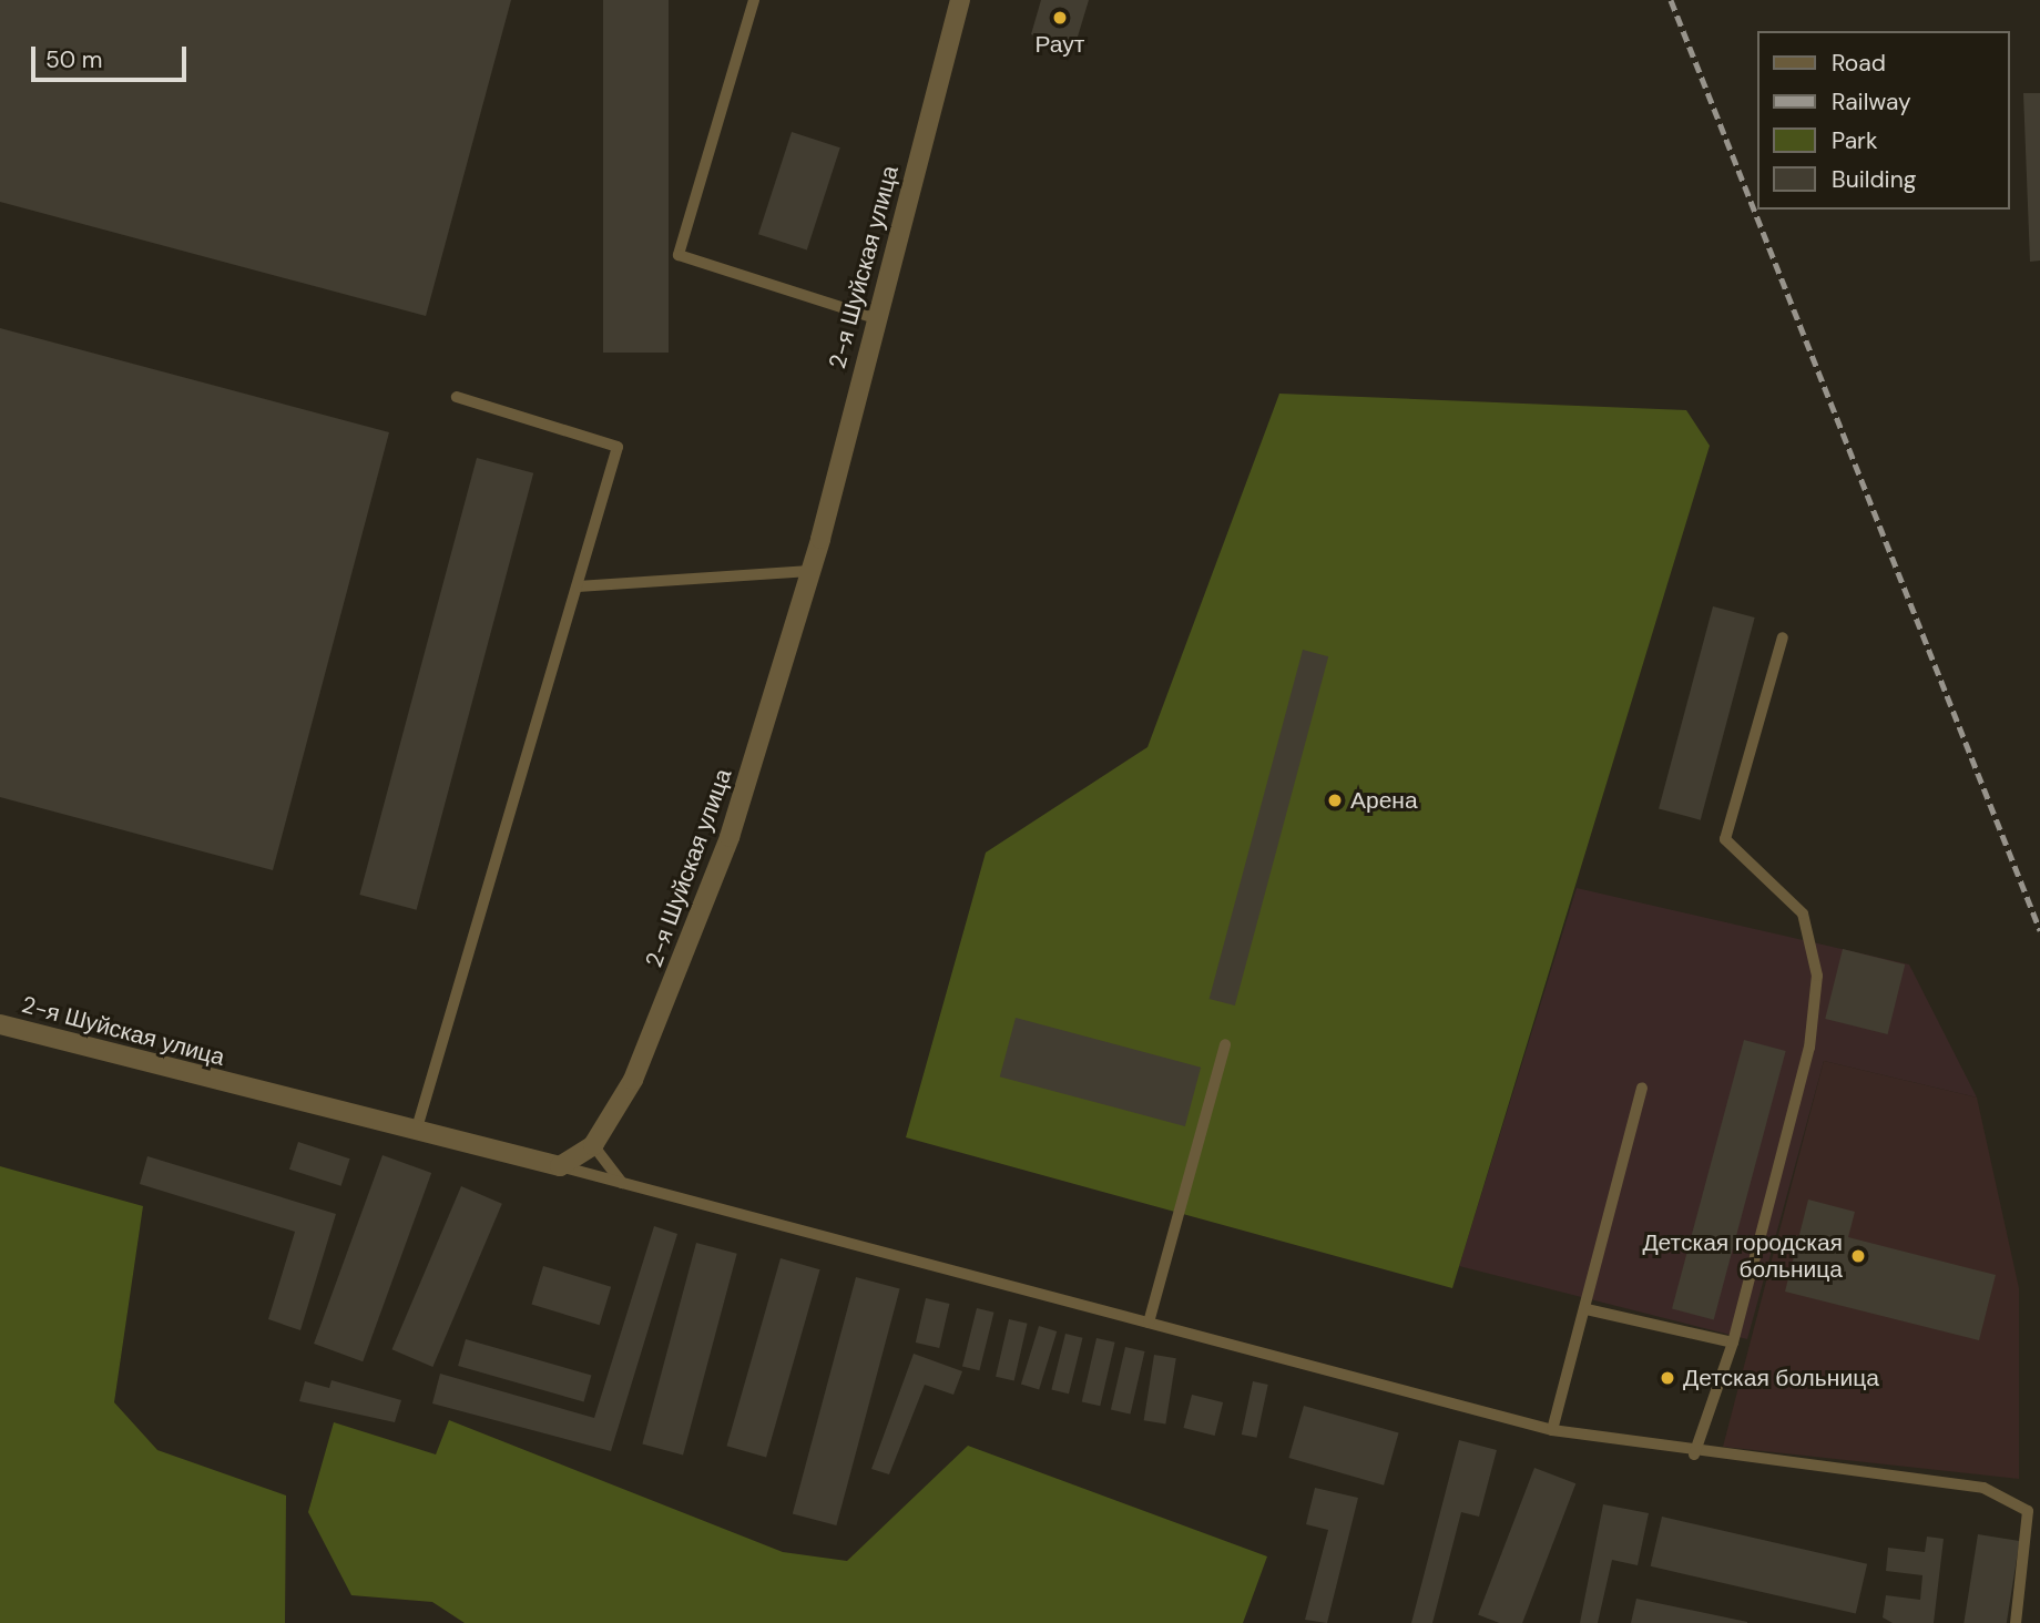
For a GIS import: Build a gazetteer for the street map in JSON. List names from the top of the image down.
{
  "streets": {
    "street": ["2-я Шуйская улица"]
  },
  "places": [
    "Раут",
    "Арена",
    "Детская городская больница",
    "Детская больница"
  ],
  "legend": [
    "Road",
    "Railway",
    "Park",
    "Building"
  ],
  "scale_bar": "50 m"
}
